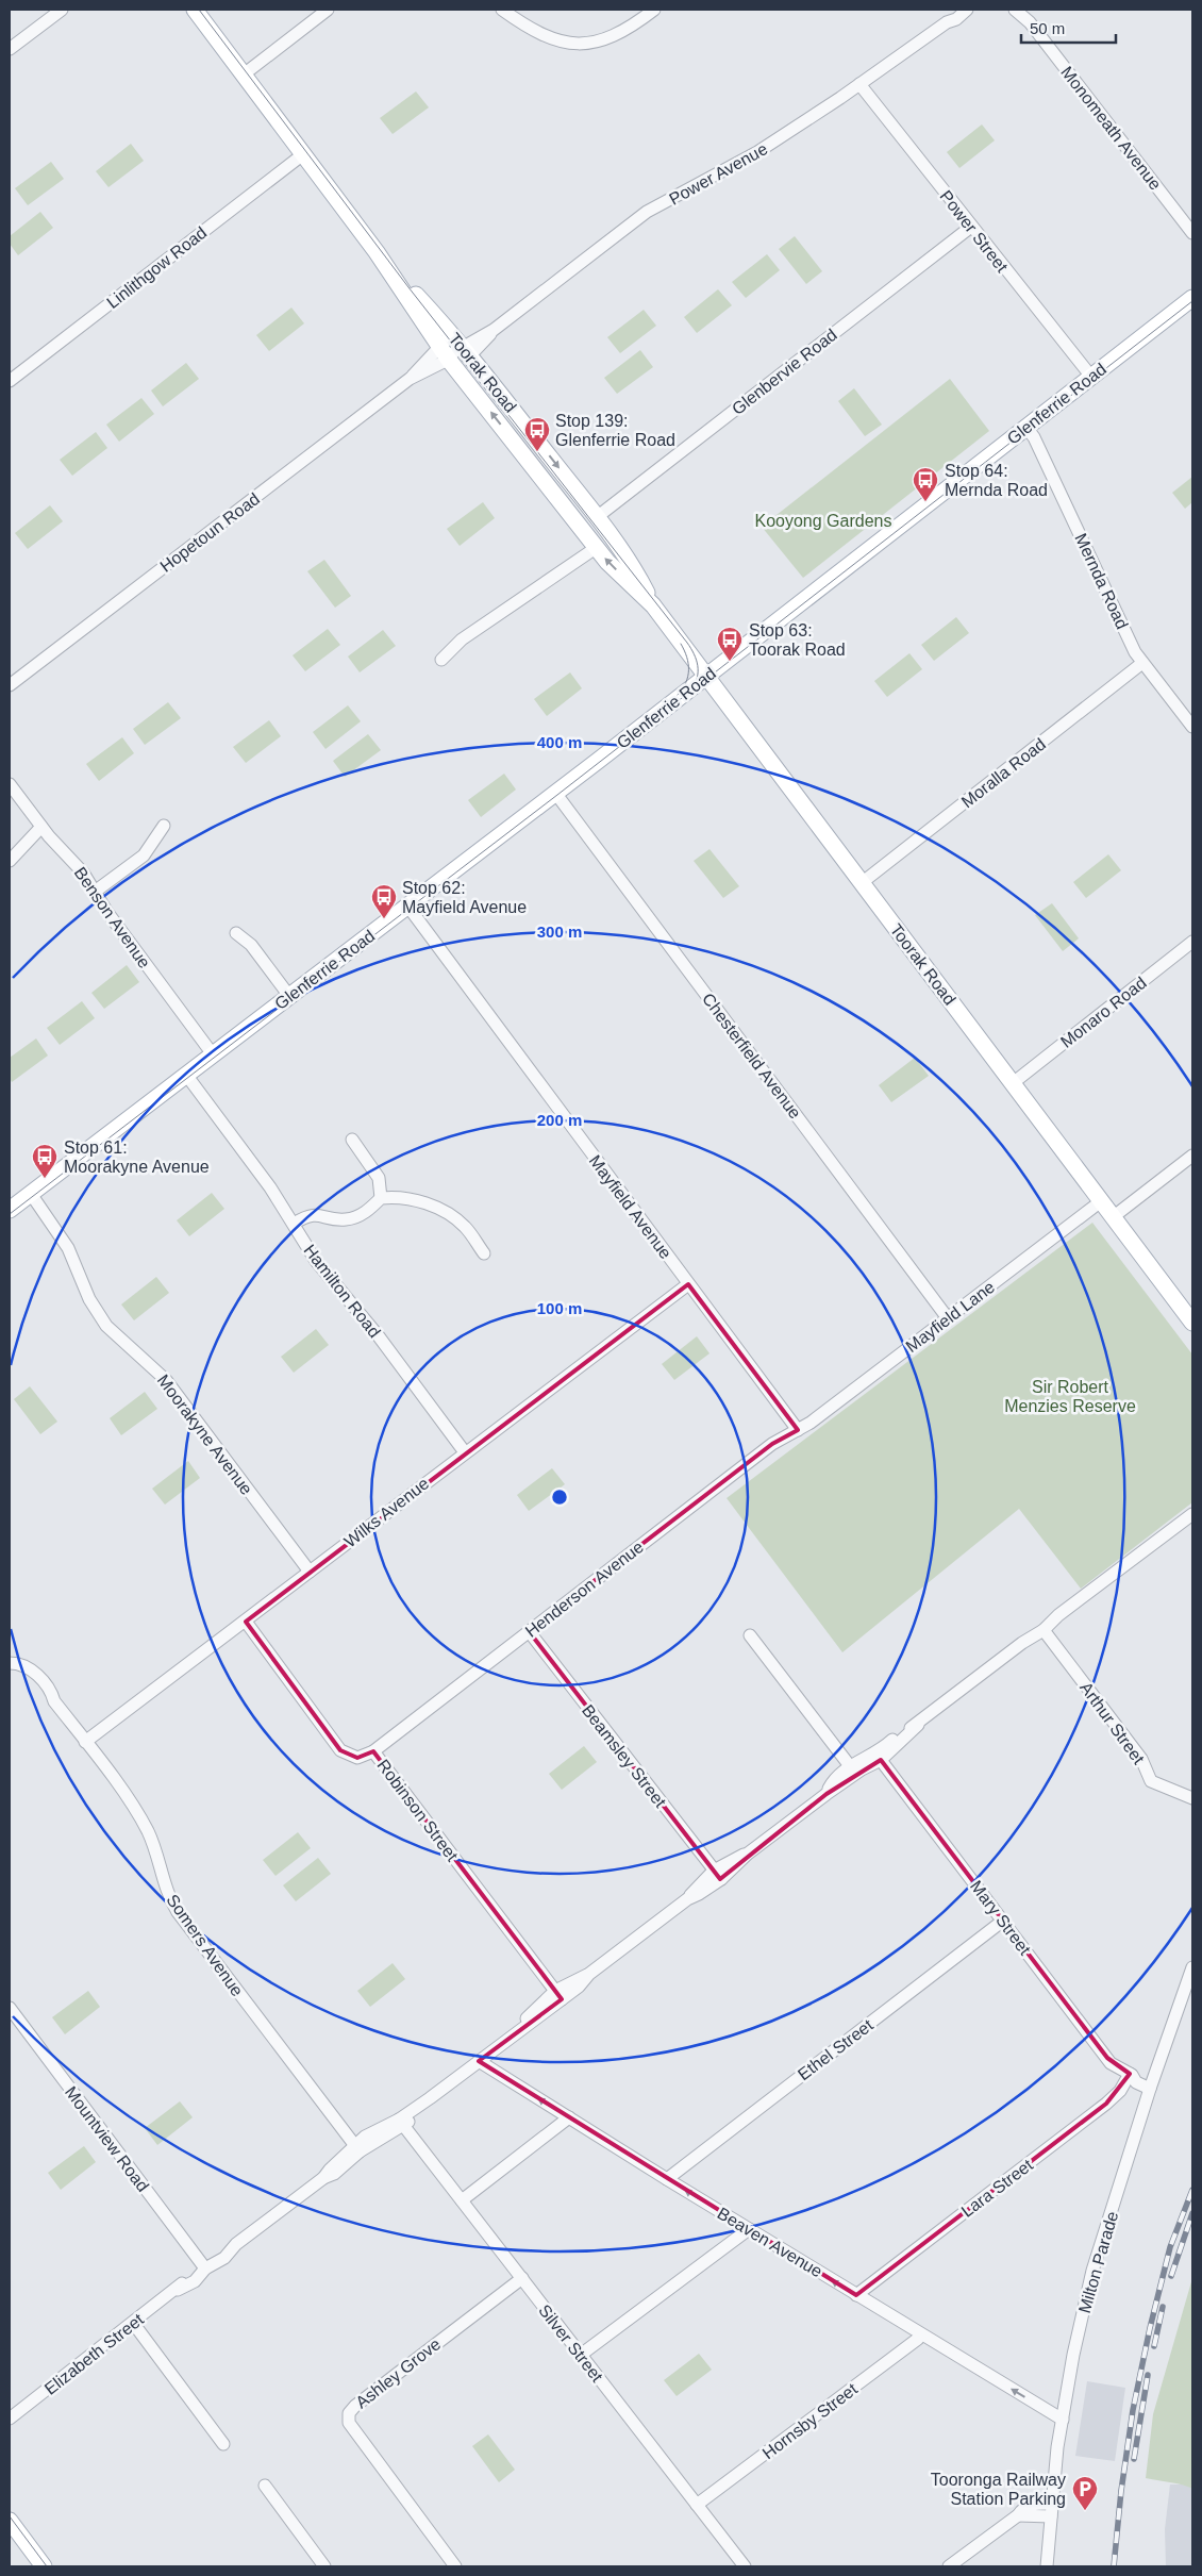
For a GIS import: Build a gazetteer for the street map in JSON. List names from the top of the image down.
{
  "streets": {
    "main road": ["Toorak Road", "Glenferrie Road"],
    "street": [
      "Monomeath Avenue",
      "Power Avenue",
      "Power Street",
      "Linlithgow Road",
      "Glenbervie Road",
      "Hopetoun Road",
      "Mernda Road",
      "Moralla Road",
      "Benson Avenue",
      "Monaro Road",
      "Chesterfield Avenue",
      "Mayfield Avenue",
      "Hamilton Road",
      "Mayfield Lane",
      "Moorakyne Avenue",
      "Wilks Avenue",
      "Henderson Avenue",
      "Arthur Street",
      "Beamsley Street",
      "Robinson Street",
      "Mary Street",
      "Somers Avenue",
      "Ethel Street",
      "Mountview Road",
      "Lara Street",
      "Beaven Avenue",
      "Milton Parade",
      "Silver Street",
      "Elizabeth Street",
      "Ashley Grove",
      "Hornsby Street"
    ]
  },
  "crossings": [
    ["Power Avenue", "Power Street"],
    ["Power Avenue", "Toorak Road"],
    ["Power Avenue", "Hopetoun Road"],
    ["Power Street", "Glenbervie Road"],
    ["Power Street", "Glenferrie Road"],
    ["Linlithgow Road", "Toorak Road"],
    ["Glenbervie Road", "Toorak Road"],
    ["Toorak Road", "Glenferrie Road"],
    ["Toorak Road", "Hopetoun Road"],
    ["Toorak Road", "Moralla Road"],
    ["Toorak Road", "Monaro Road"],
    ["Toorak Road", "Mayfield Lane"],
    ["Glenferrie Road", "Mernda Road"],
    ["Glenferrie Road", "Benson Avenue"],
    ["Glenferrie Road", "Chesterfield Avenue"],
    ["Glenferrie Road", "Mayfield Avenue"],
    ["Glenferrie Road", "Hamilton Road"],
    ["Glenferrie Road", "Moorakyne Avenue"],
    ["Mernda Road", "Moralla Road"],
    ["Chesterfield Avenue", "Mayfield Lane"],
    ["Mayfield Avenue", "Mayfield Lane"],
    ["Mayfield Avenue", "Wilks Avenue"],
    ["Mayfield Avenue", "Henderson Avenue"],
    ["Hamilton Road", "Wilks Avenue"],
    ["Mayfield Lane", "Henderson Avenue"],
    ["Moorakyne Avenue", "Wilks Avenue"],
    ["Wilks Avenue", "Robinson Street"],
    ["Wilks Avenue", "Somers Avenue"],
    ["Henderson Avenue", "Beamsley Street"],
    ["Henderson Avenue", "Robinson Street"],
    ["Arthur Street", "Elizabeth Street"],
    ["Beamsley Street", "Elizabeth Street"],
    ["Robinson Street", "Elizabeth Street"],
    ["Mary Street", "Ethel Street"],
    ["Mary Street", "Lara Street"],
    ["Mary Street", "Milton Parade"],
    ["Mary Street", "Elizabeth Street"],
    ["Somers Avenue", "Elizabeth Street"],
    ["Ethel Street", "Beaven Avenue"],
    ["Mountview Road", "Elizabeth Street"],
    ["Lara Street", "Beaven Avenue"],
    ["Beaven Avenue", "Milton Parade"],
    ["Beaven Avenue", "Elizabeth Street"],
    ["Beaven Avenue", "Hornsby Street"],
    ["Silver Street", "Elizabeth Street"],
    ["Silver Street", "Ashley Grove"],
    ["Silver Street", "Hornsby Street"]
  ],
  "one_way": ["Beaven Avenue"],
  "parks": ["Kooyong Gardens", "Sir Robert Menzies Reserve"],
  "places": {
    "bus stop": [
      "Stop 139: Glenferrie Road",
      "Stop 64: Mernda Road",
      "Stop 63: Toorak Road",
      "Stop 62: Mayfield Avenue",
      "Stop 61: Moorakyne Avenue"
    ],
    "parking": ["Tooronga Railway Station Parking"]
  },
  "scale_bar": "50 m",
  "rings": [
    "400 m",
    "300 m",
    "200 m",
    "100 m"
  ]
}
